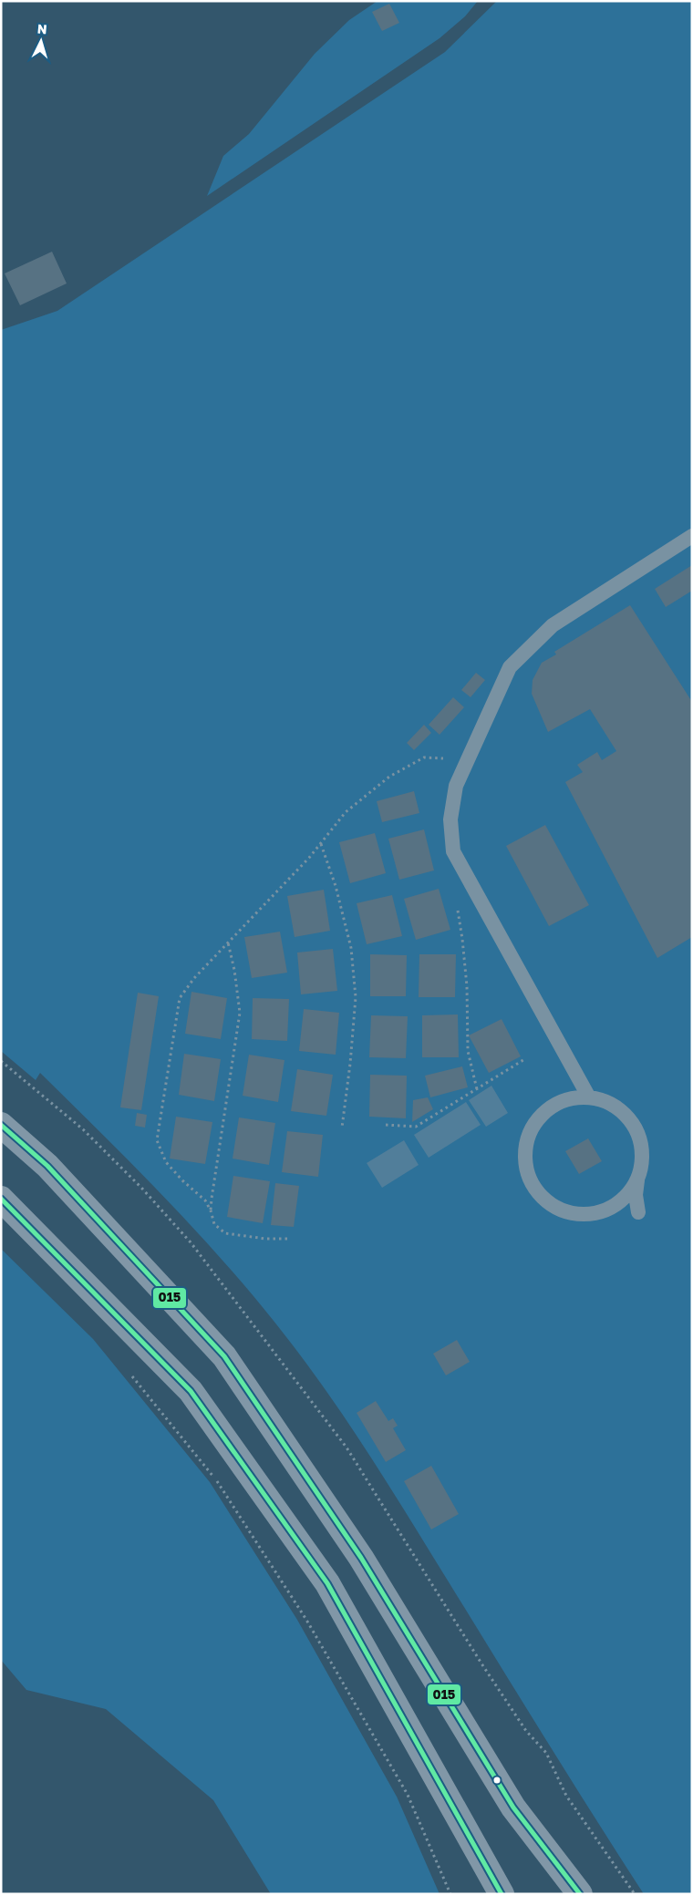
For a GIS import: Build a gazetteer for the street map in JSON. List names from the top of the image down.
{
  "lines": ["transit line 015"],
  "north": "top"
}
